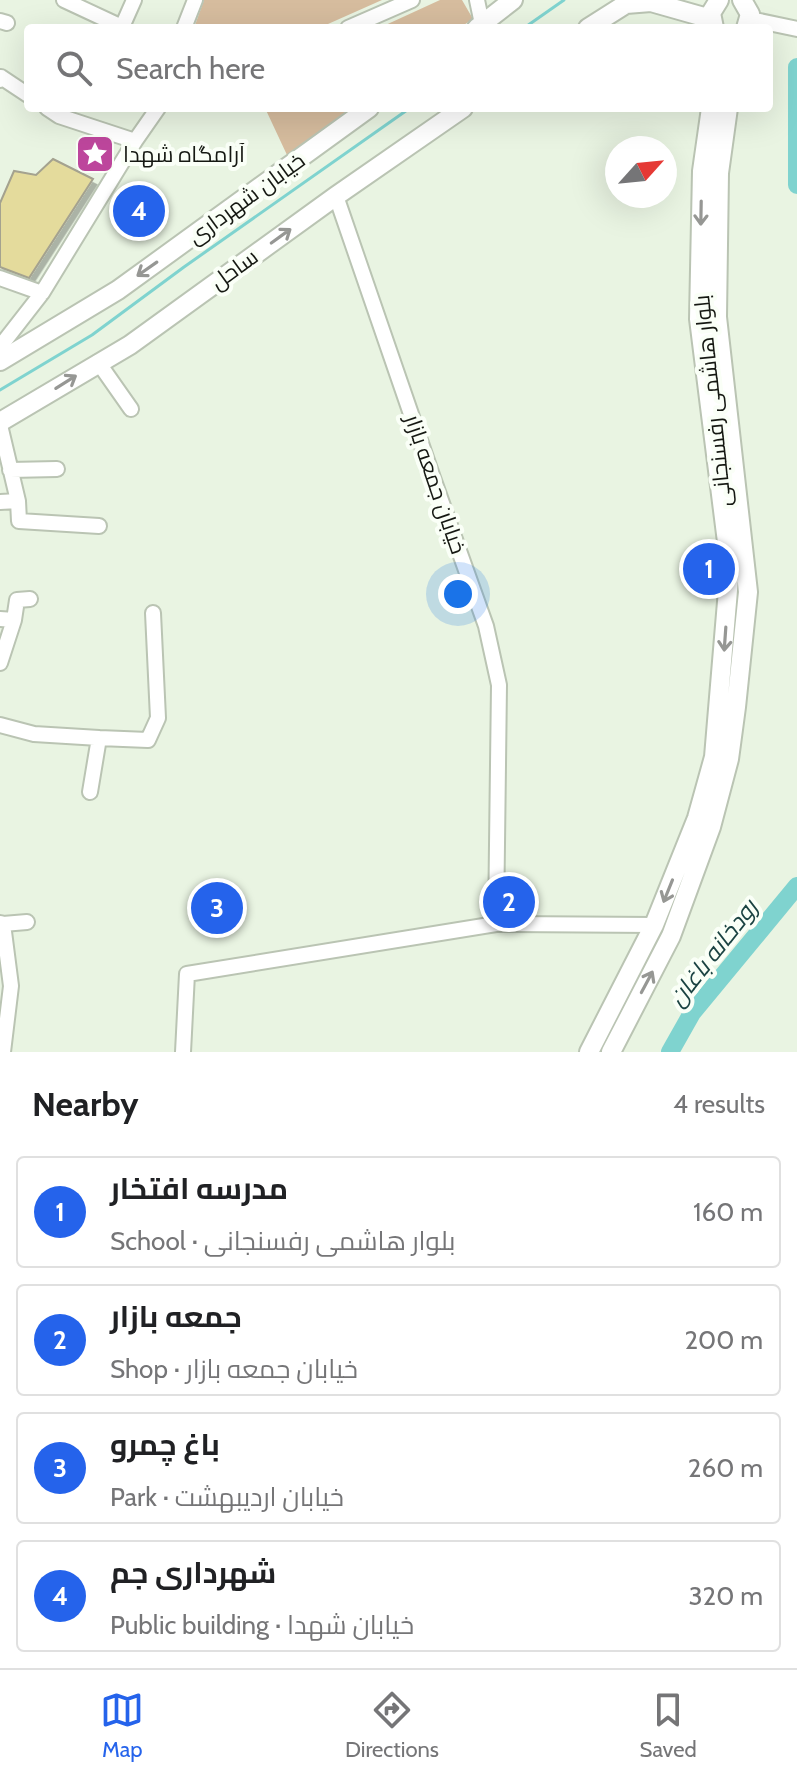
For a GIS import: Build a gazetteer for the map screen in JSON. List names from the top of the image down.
{
  "streets": {
    "main road": ["خیابان شهرداری", "ساحل", "بلوار هاشمی رفسنجانی"],
    "street": ["خیابان جمعه بازار"]
  },
  "crossings": [
    ["ساحل", "خیابان جمعه بازار"]
  ],
  "one_way": ["خیابان شهرداری", "ساحل"],
  "water": ["رودخانه باغان"],
  "places": {
    "place": ["آرامگاه شهدا"]
  },
  "north": "top right",
  "page": {
    "search": "Search here",
    "pins": [
      "4",
      "1",
      "2",
      "3"
    ],
    "heading": ["Nearby", "4 results"],
    "list": [
      {
        "mark": "1",
        "name": "مدرسه افتخار",
        "note": "School · بلوار هاشمی رفسنجانی",
        "value": "160 m"
      },
      {
        "mark": "2",
        "name": "جمعه بازار",
        "note": "Shop · خیابان جمعه بازار",
        "value": "200 m"
      },
      {
        "mark": "3",
        "name": "باغ چمرو",
        "note": "Park · خیابان اردیبهشت",
        "value": "260 m"
      },
      {
        "mark": "4",
        "name": "شهرداری جم",
        "note": "Public building · خیابان شهدا",
        "value": "320 m"
      }
    ],
    "nav": ["Map", "Directions", "Saved"]
  }
}
